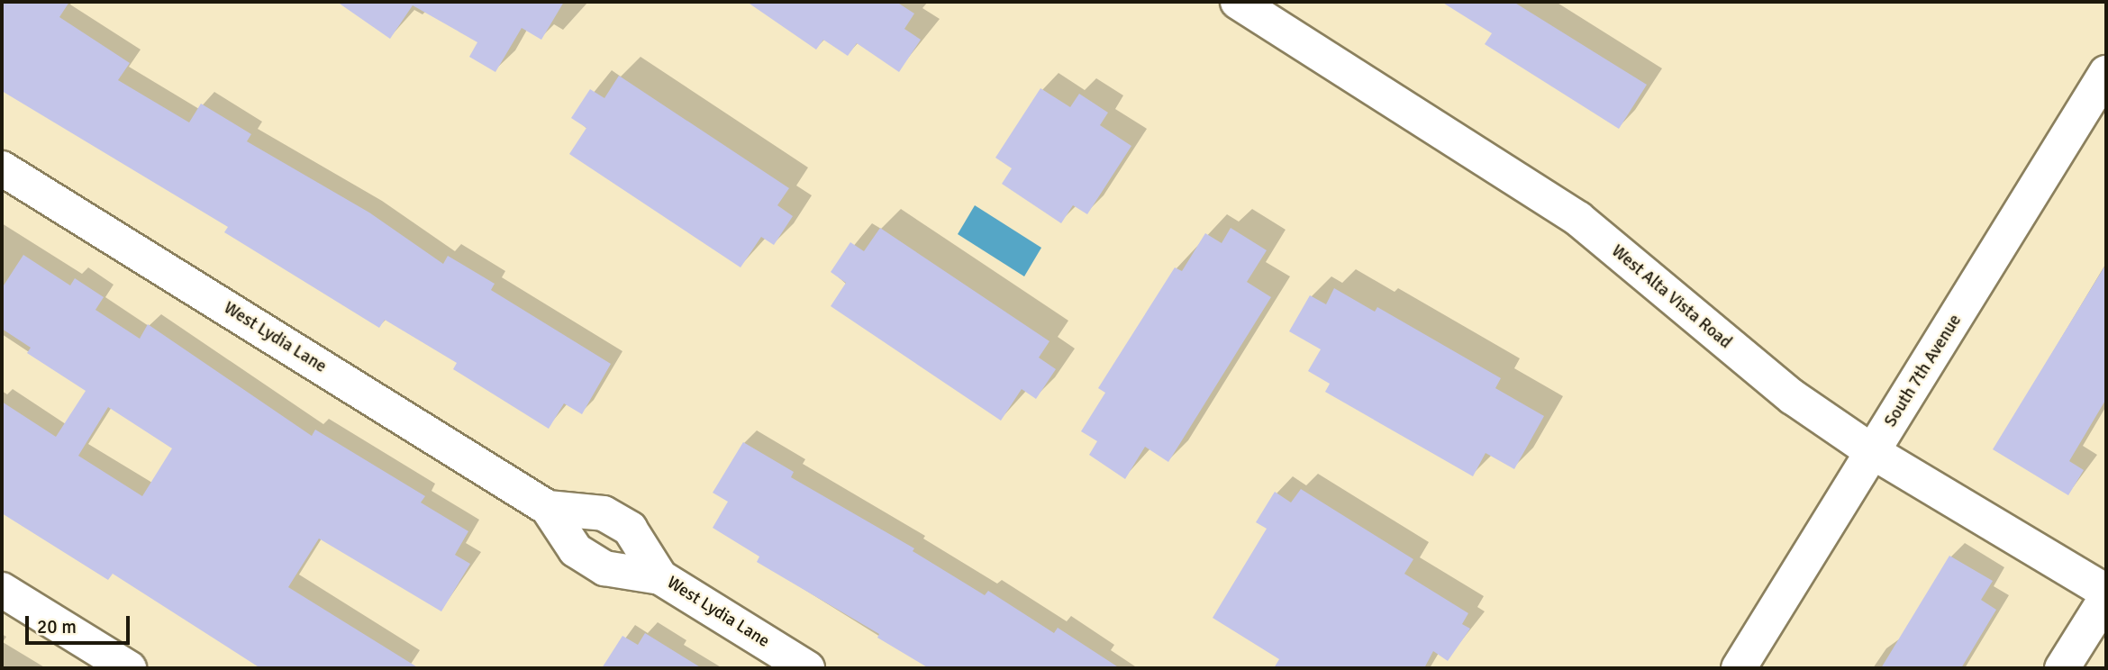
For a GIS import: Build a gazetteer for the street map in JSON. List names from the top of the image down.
{
  "streets": {
    "street": ["West Alta Vista Road", "West Lydia Lane", "South 7th Avenue"]
  },
  "crossings": [
    ["West Alta Vista Road", "South 7th Avenue"]
  ],
  "scale_bar": "20 m"
}
